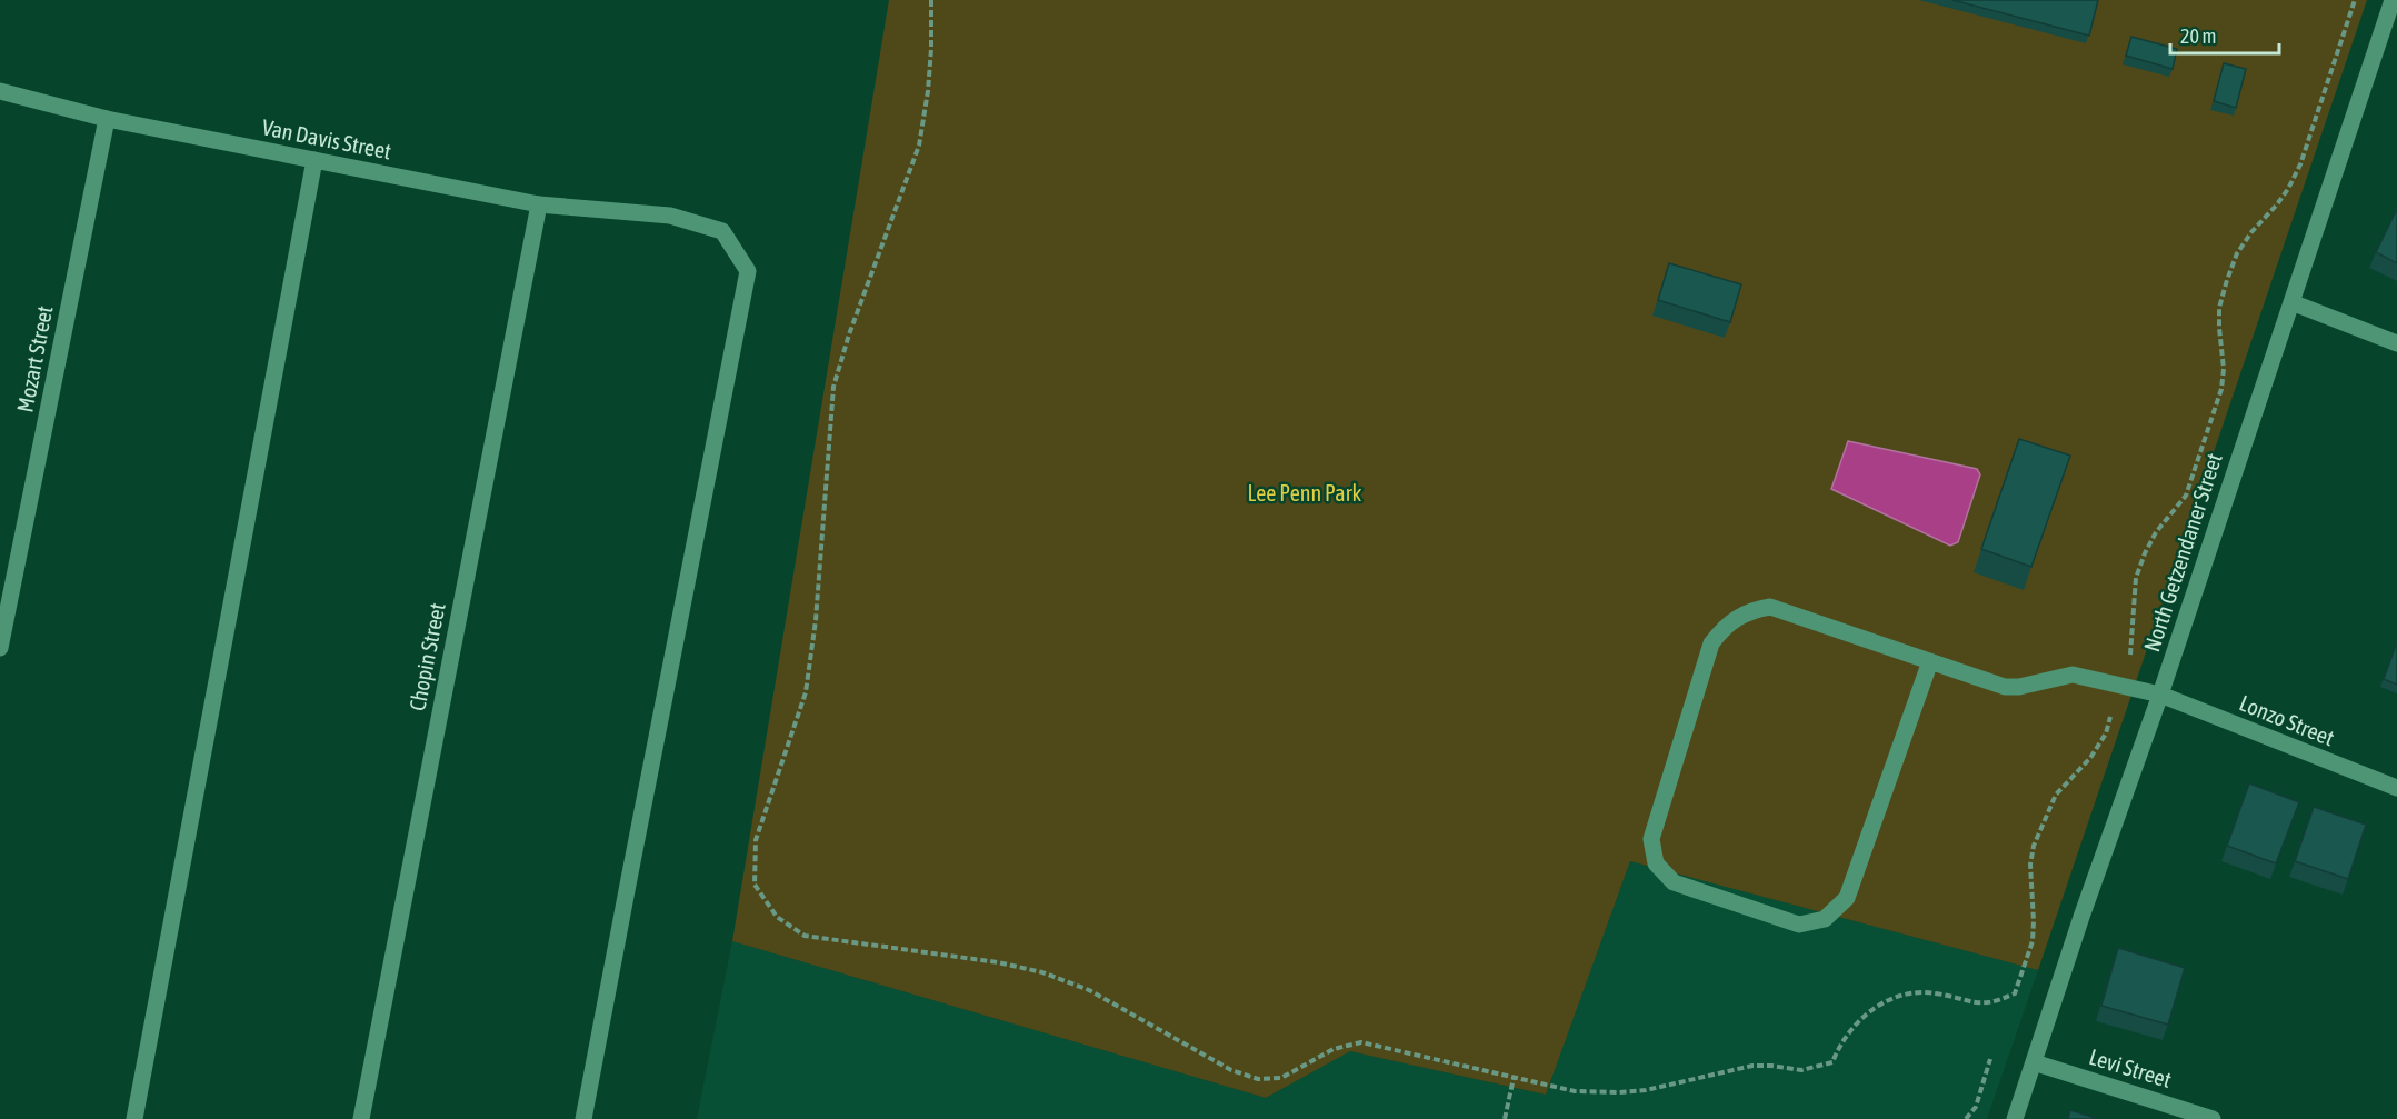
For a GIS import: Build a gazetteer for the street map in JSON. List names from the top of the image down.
{
  "streets": {
    "street": [
      "Van Davis Street",
      "Mozart Street",
      "North Getzendaner Street",
      "Chopin Street",
      "Lonzo Street",
      "Levi Street"
    ]
  },
  "crossings": [
    ["Van Davis Street", "Mozart Street"],
    ["Van Davis Street", "Chopin Street"],
    ["North Getzendaner Street", "Lonzo Street"],
    ["North Getzendaner Street", "Levi Street"]
  ],
  "parks": ["Lee Penn Park"],
  "scale_bar": "20 m"
}
